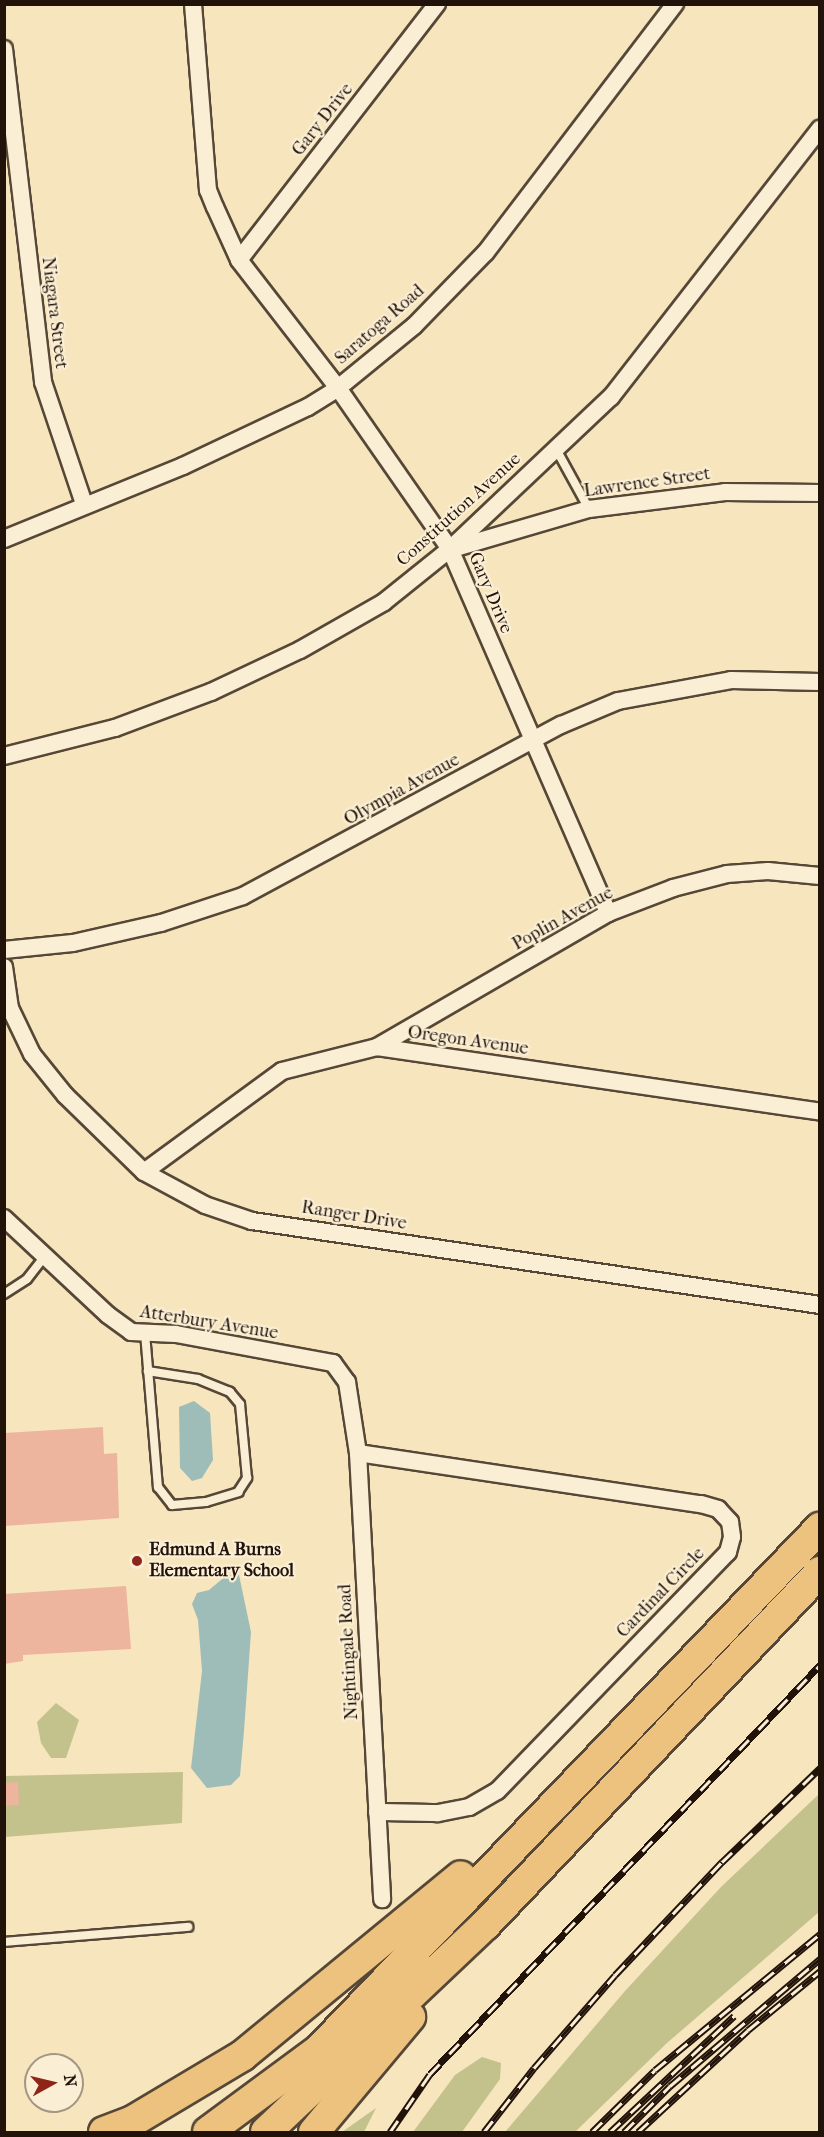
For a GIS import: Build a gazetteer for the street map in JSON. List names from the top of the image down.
{
  "streets": {
    "street": [
      "Gary Drive",
      "Niagara Street",
      "Saratoga Road",
      "Lawrence Street",
      "Constitution Avenue",
      "Olympia Avenue",
      "Poplin Avenue",
      "Oregon Avenue",
      "Ranger Drive",
      "Atterbury Avenue",
      "Cardinal Circle",
      "Nightingale Road"
    ]
  },
  "crossings": [
    ["Gary Drive", "Saratoga Road"],
    ["Gary Drive", "Lawrence Street"],
    ["Gary Drive", "Constitution Avenue"],
    ["Gary Drive", "Olympia Avenue"],
    ["Gary Drive", "Poplin Avenue"],
    ["Niagara Street", "Saratoga Road"],
    ["Lawrence Street", "Constitution Avenue"],
    ["Poplin Avenue", "Oregon Avenue"],
    ["Oregon Avenue", "Ranger Drive"],
    ["Atterbury Avenue", "Nightingale Road"],
    ["Cardinal Circle", "Nightingale Road"]
  ],
  "places": ["Edmund A Burns Elementary School"],
  "north": "right"
}
